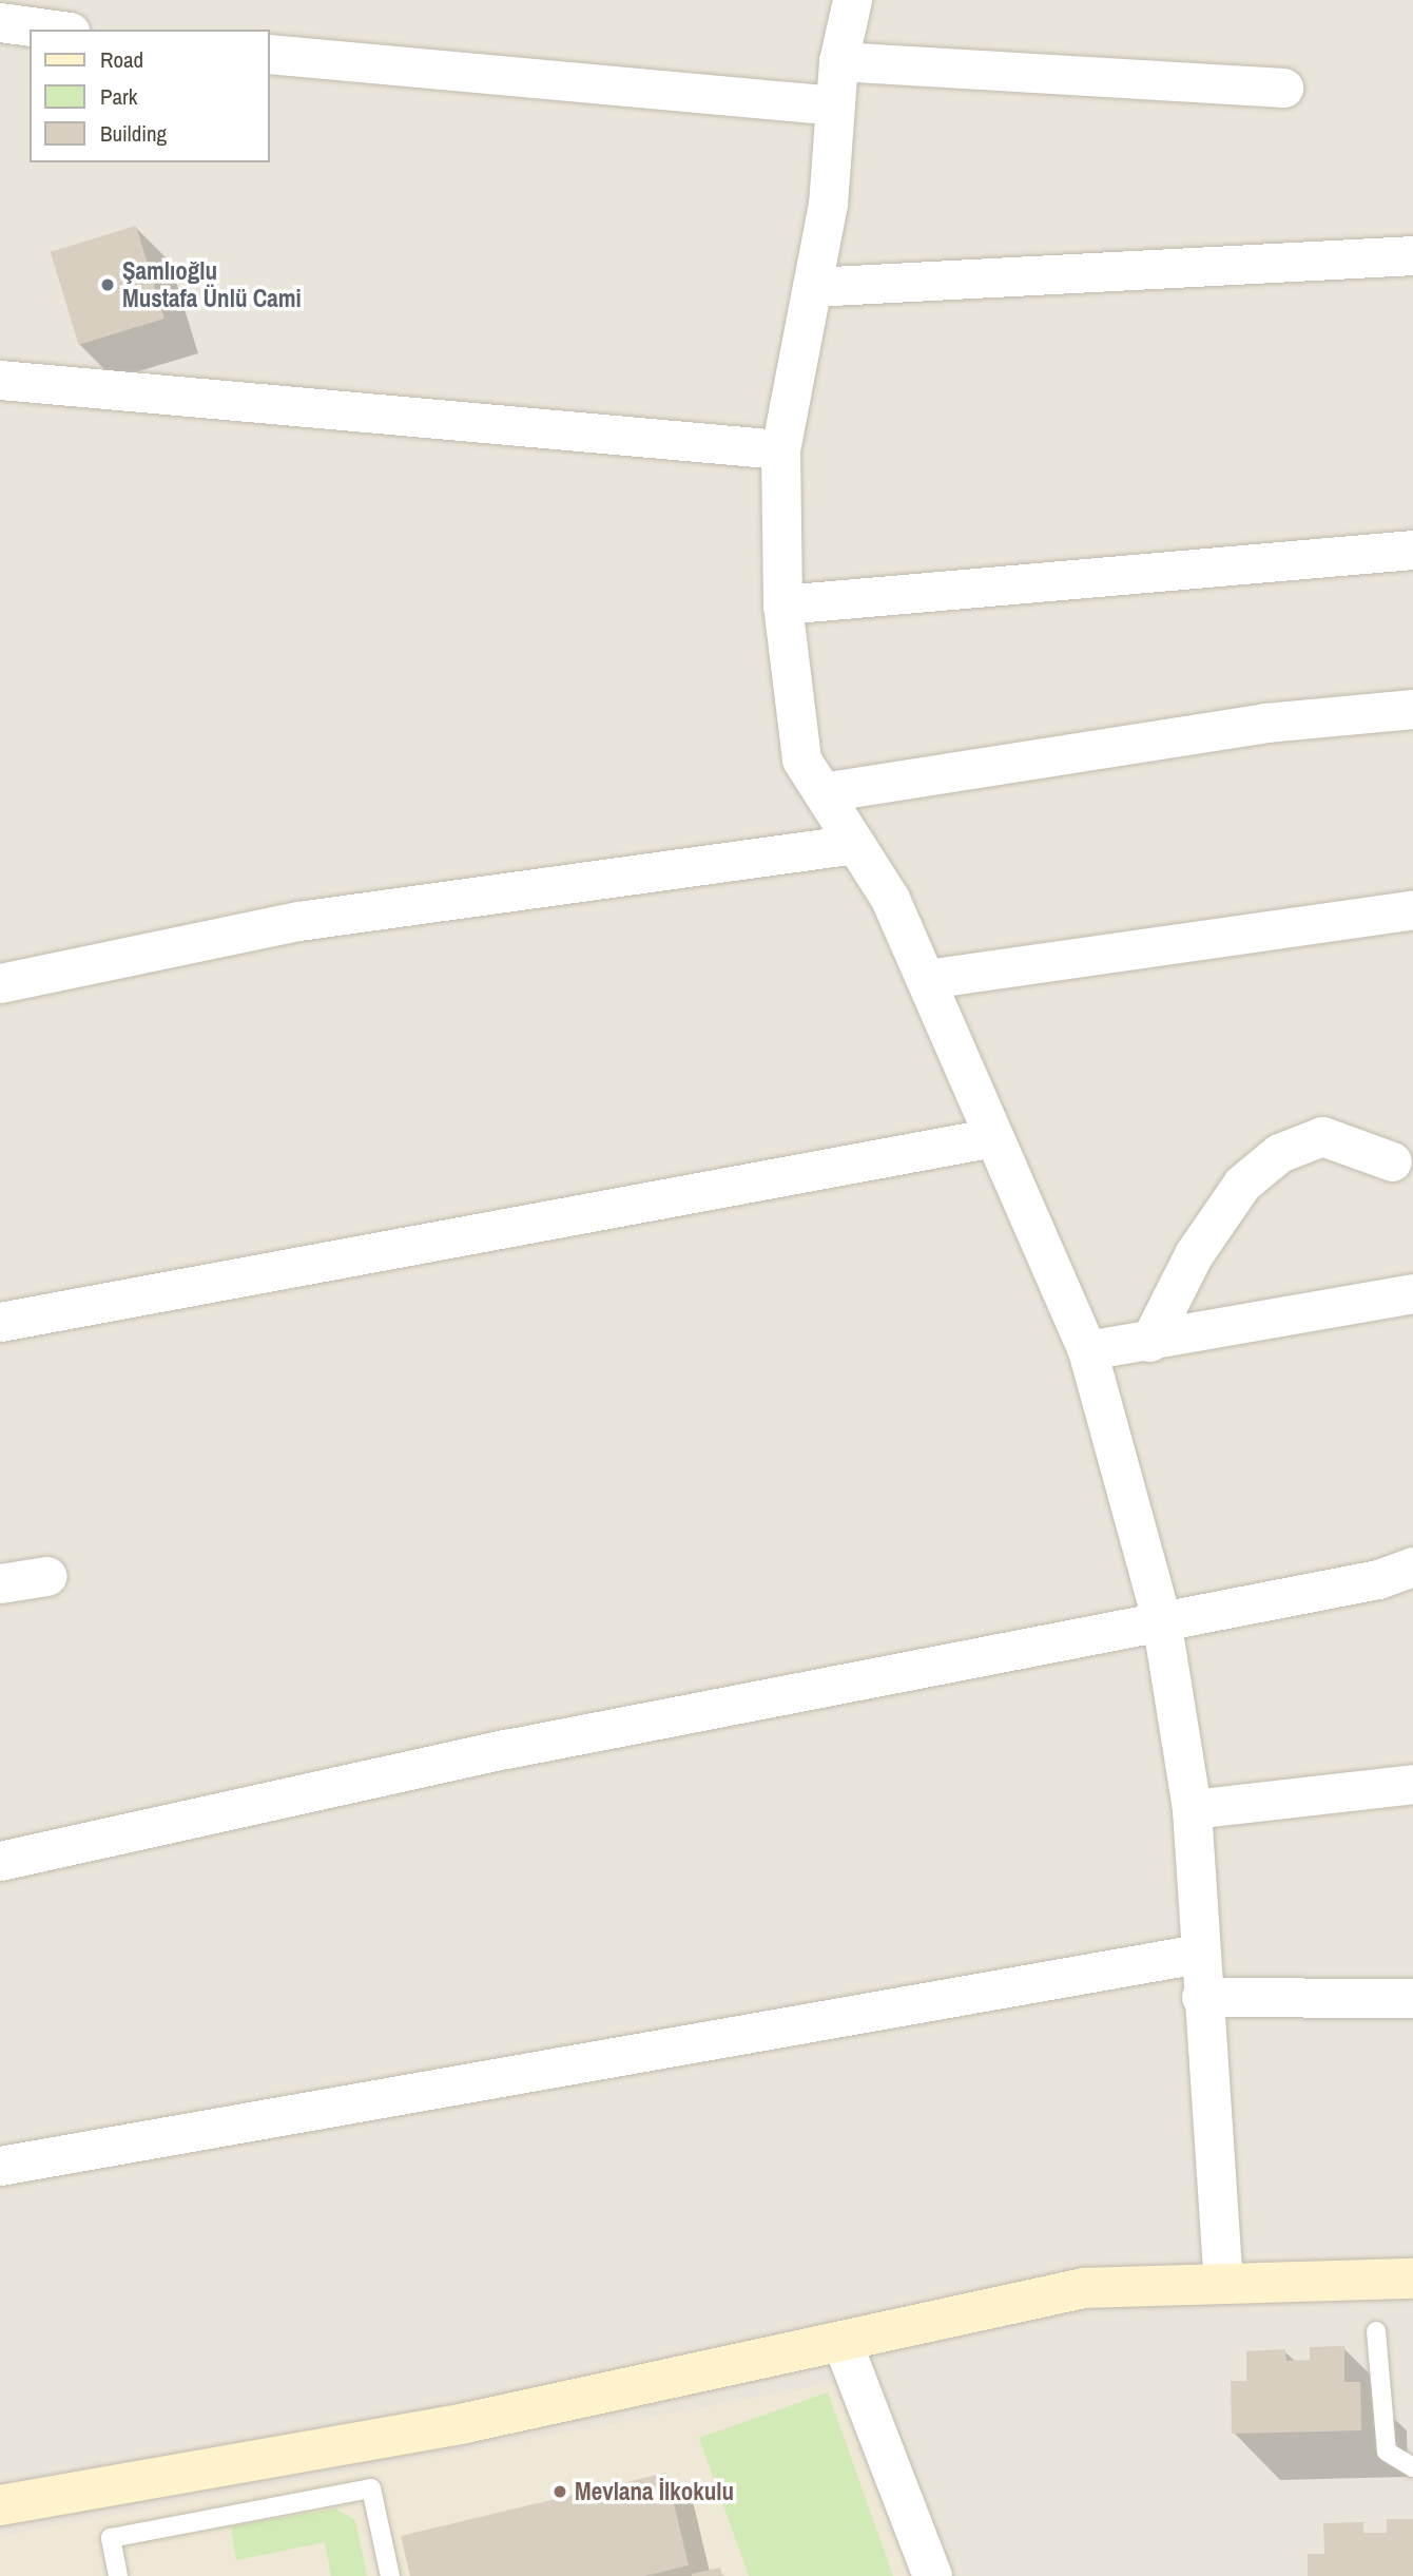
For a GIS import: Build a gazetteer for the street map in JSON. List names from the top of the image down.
{
  "places": ["Şamlıoğlu Mustafa Ünlü Cami", "Mevlana İlkokulu"],
  "legend": ["Road", "Park", "Building"]
}
